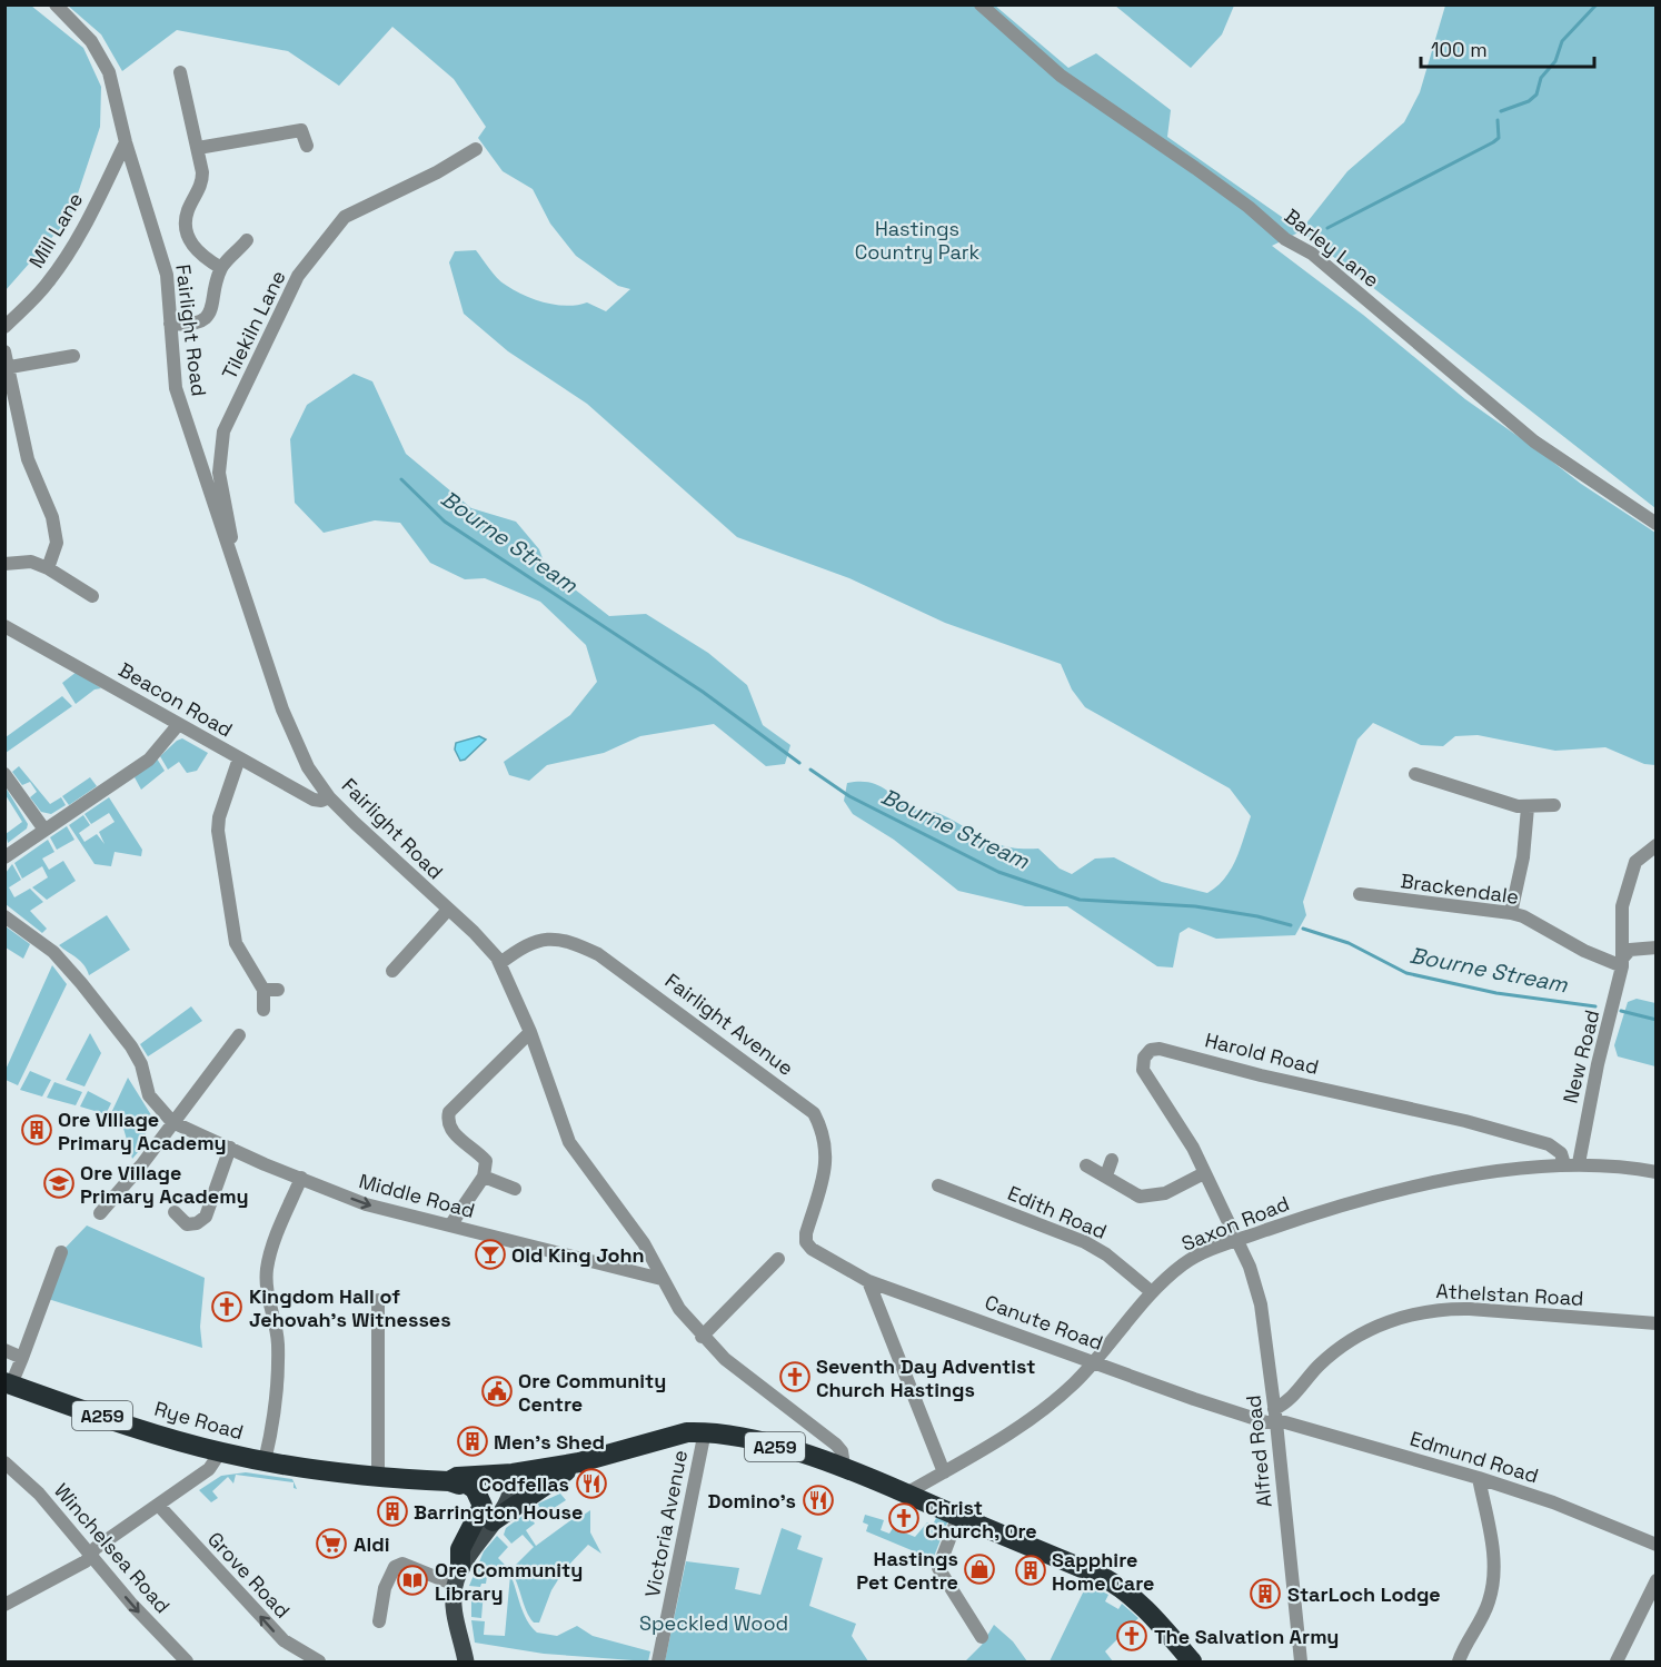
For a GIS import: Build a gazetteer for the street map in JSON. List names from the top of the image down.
{
  "streets": {
    "highway": ["A259", "Rye Road"],
    "street": [
      "Mill Lane",
      "Barley Lane",
      "Tilekiln Lane",
      "Fairlight Road",
      "Beacon Road",
      "Brackendale",
      "Fairlight Avenue",
      "Harold Road",
      "New Road",
      "Middle Road",
      "Edith Road",
      "Saxon Road",
      "Athelstan Road",
      "Canute Road",
      "Alfred Road",
      "Edmund Road",
      "Victoria Avenue",
      "Winchelsea Road",
      "Grove Road"
    ]
  },
  "crossings": [
    ["Mill Lane", "Fairlight Road"],
    ["Tilekiln Lane", "Fairlight Road"],
    ["Fairlight Road", "Beacon Road"],
    ["Fairlight Road", "Fairlight Avenue"],
    ["Fairlight Road", "Middle Road"],
    ["Fairlight Road", "A259"],
    ["Brackendale", "New Road"],
    ["Fairlight Avenue", "Canute Road"],
    ["Harold Road", "New Road"],
    ["Harold Road", "Saxon Road"],
    ["Harold Road", "Alfred Road"],
    ["New Road", "Saxon Road"],
    ["Edith Road", "Saxon Road"],
    ["Saxon Road", "Canute Road"],
    ["Saxon Road", "A259"],
    ["Saxon Road", "Alfred Road"],
    ["Athelstan Road", "Canute Road"],
    ["Athelstan Road", "Alfred Road"],
    ["Athelstan Road", "Edmund Road"],
    ["Canute Road", "Alfred Road"],
    ["Canute Road", "Edmund Road"],
    ["A259", "Rye Road"],
    ["A259", "Victoria Avenue"],
    ["Alfred Road", "Edmund Road"]
  ],
  "one_way": ["Winchelsea Road", "Grove Road"],
  "water": ["Bourne Stream"],
  "parks": ["Hastings Country Park", "Speckled Wood"],
  "places": {
    "building": [
      "Ore VIllage Primary Academy",
      "Men's Shed",
      "Barrington House",
      "Sapphire Home Care",
      "StarLoch Lodge"
    ],
    "school or university": ["Ore Village Primary Academy"],
    "bar": ["Old King John"],
    "church": [
      "Kingdom Hall of Jehovah's Witnesses",
      "Seventh Day Adventist Church Hastings",
      "Christ Church, Ore",
      "The Salvation Army"
    ],
    "public building": ["Ore Community Centre"],
    "restaurant": ["Codfellas", "Domino's"],
    "supermarket": ["Aldi"],
    "shop": ["Hastings Pet Centre"],
    "library": ["Ore Community Library"]
  },
  "scale_bar": "100 m"
}
